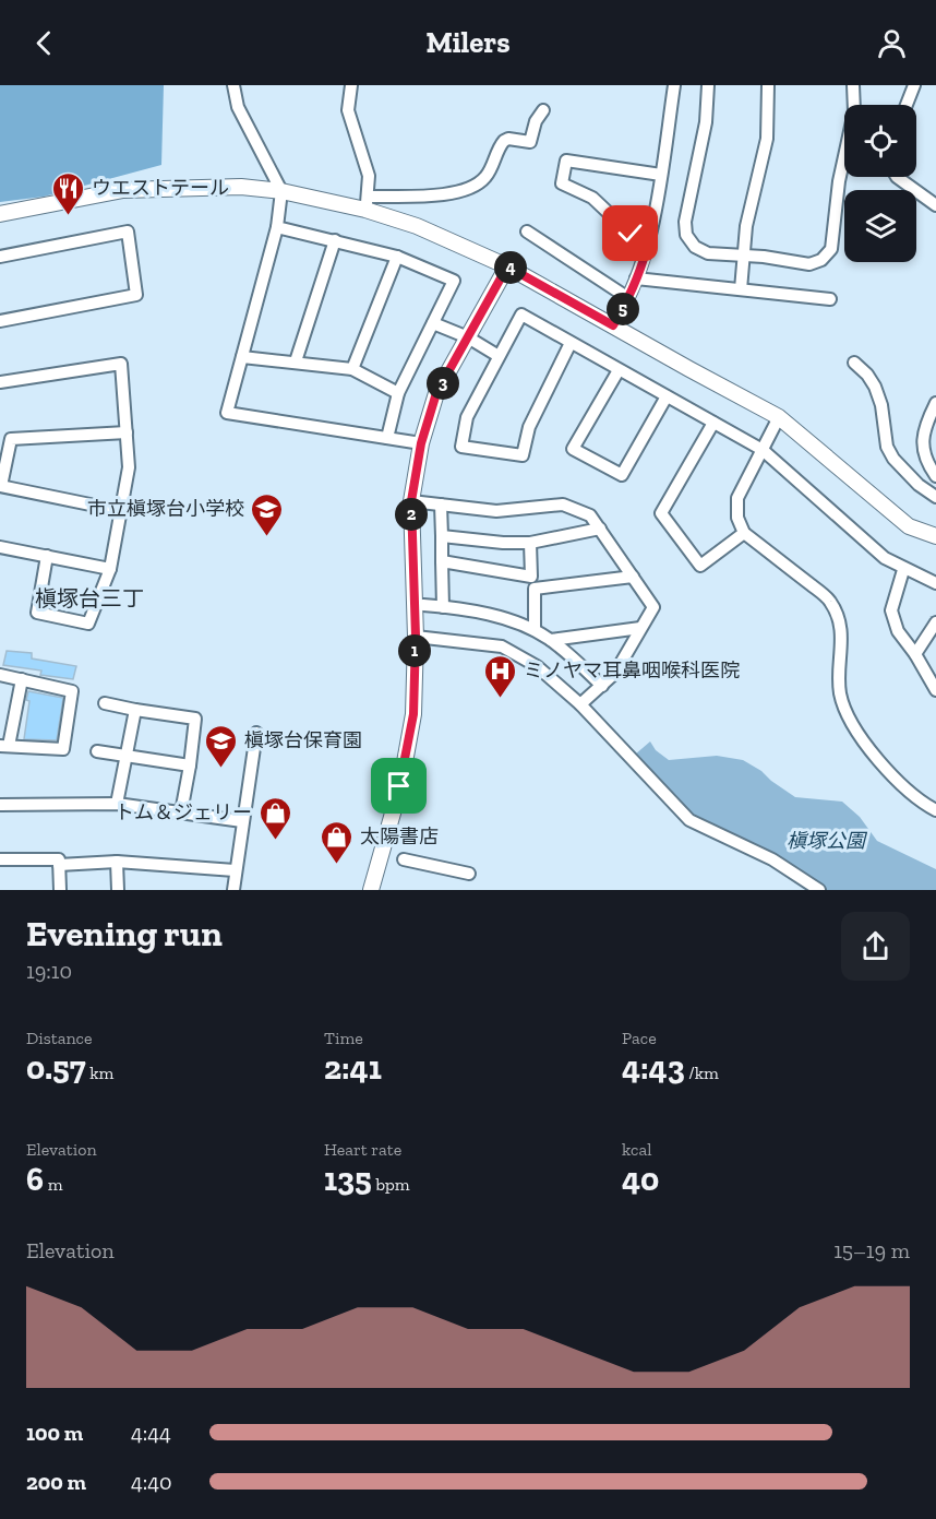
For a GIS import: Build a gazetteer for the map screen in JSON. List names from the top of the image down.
{
  "districts": ["槇塚台三丁"],
  "parks": ["槇塚公園"],
  "places": {
    "restaurant": ["ウエストテール"],
    "school or university": ["市立槇塚台小学校", "槇塚台保育園"],
    "hospital": ["ミノヤマ耳鼻咽喉科医院"],
    "shop": ["トム＆ジェリー", "太陽書店"]
  },
  "page": {
    "header": "Milers",
    "pins": [
      "4",
      "5",
      "3",
      "2",
      "1"
    ],
    "heading": ["Evening run", "19:10"],
    "stats": [
      ["Distance", "0.57 km"],
      ["Time", "2:41"],
      ["Pace", "4:43 /km"],
      ["Elevation", "6 m"],
      ["Heart rate", "135 bpm"],
      ["kcal", "40"]
    ],
    "chart": ["Elevation", "15–19 m"],
    "list": [
      {
        "name": "100 m",
        "note": "4:44"
      },
      {
        "name": "200 m",
        "note": "4:40"
      }
    ]
  }
}
